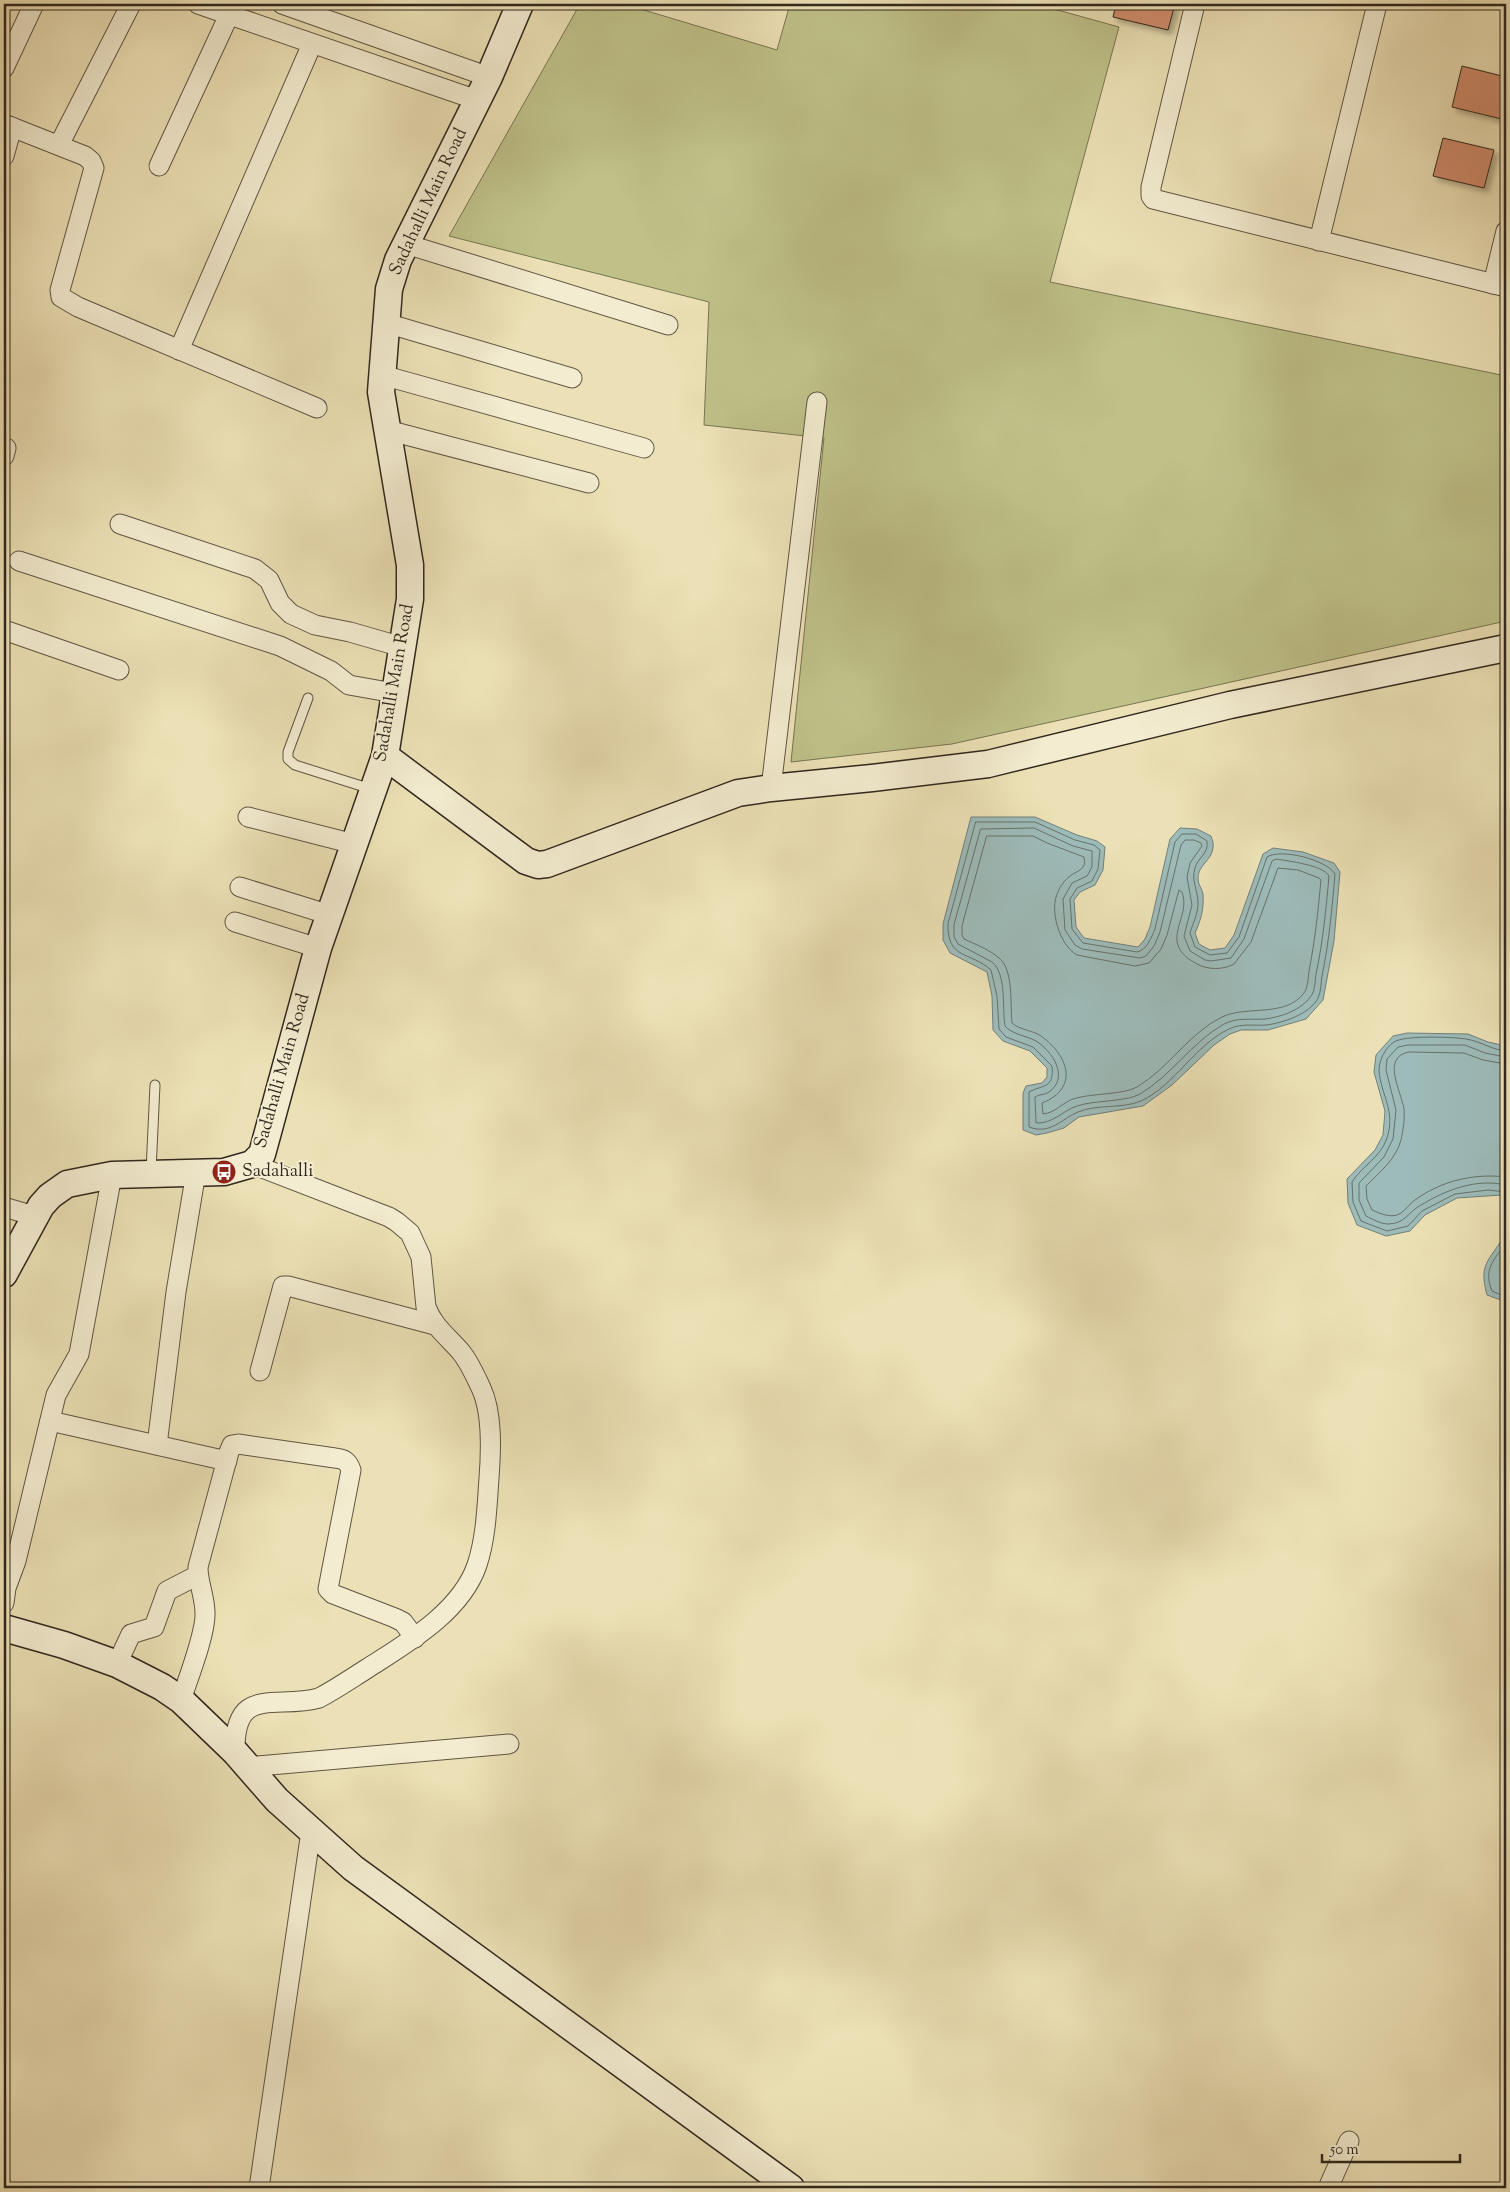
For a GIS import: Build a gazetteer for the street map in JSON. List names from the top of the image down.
{
  "streets": {
    "street": ["Sadahalli Main Road"]
  },
  "places": {
    "bus stop": ["Sadahalli"]
  },
  "scale_bar": "50 m"
}
